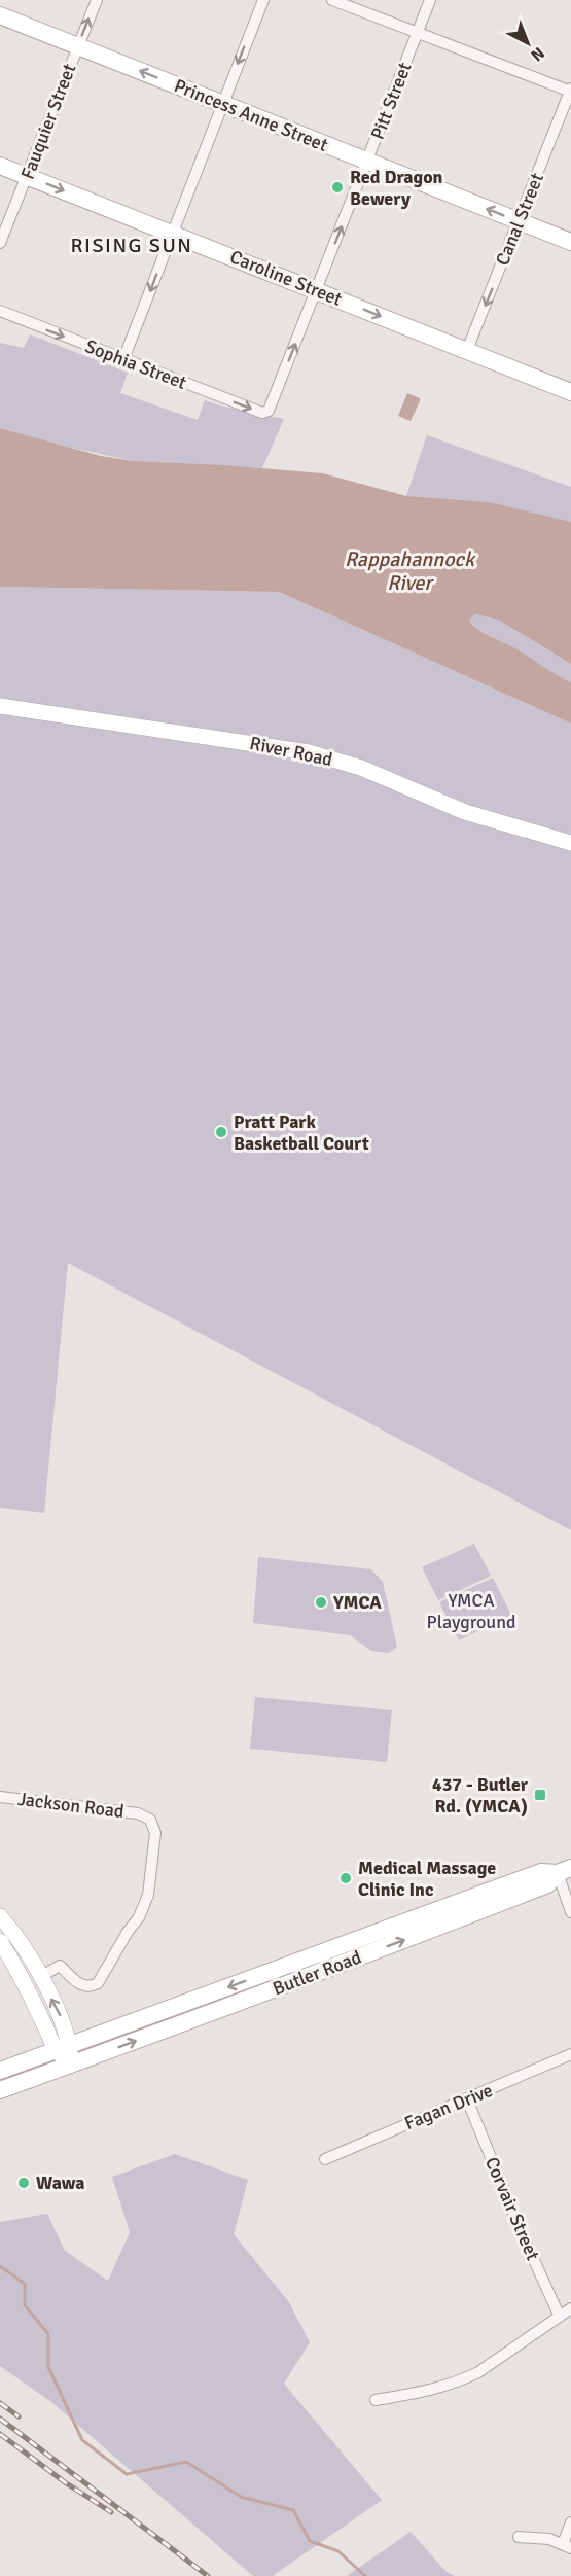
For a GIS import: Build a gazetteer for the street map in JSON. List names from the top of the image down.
{
  "streets": {
    "main road": ["Princess Anne Street", "Caroline Street", "Butler Road"],
    "street": [
      "Pitt Street",
      "Fauquier Street",
      "Canal Street",
      "Sophia Street",
      "River Road",
      "Jackson Road",
      "Fagan Drive",
      "Corvair Street"
    ]
  },
  "crossings": [
    ["Pitt Street", "Princess Anne Street"],
    ["Pitt Street", "Caroline Street"],
    ["Pitt Street", "Sophia Street"],
    ["Princess Anne Street", "Fauquier Street"],
    ["Princess Anne Street", "Canal Street"],
    ["Fauquier Street", "Caroline Street"],
    ["Canal Street", "Caroline Street"],
    ["Fagan Drive", "Corvair Street"]
  ],
  "one_way": [
    "Pitt Street",
    "Princess Anne Street",
    "Canal Street",
    "Caroline Street",
    "Sophia Street"
  ],
  "districts": ["RISING SUN"],
  "water": ["Rappahannock River"],
  "parks": ["YMCA Playground"],
  "places": {
    "other": [
      "Red Dragon Bewery",
      "Pratt Park Basketball Court",
      "YMCA",
      "Medical Massage Clinic Inc",
      "Wawa"
    ],
    "transit": ["437 - Butler Rd. (YMCA)"]
  },
  "north": "bottom right"
}
